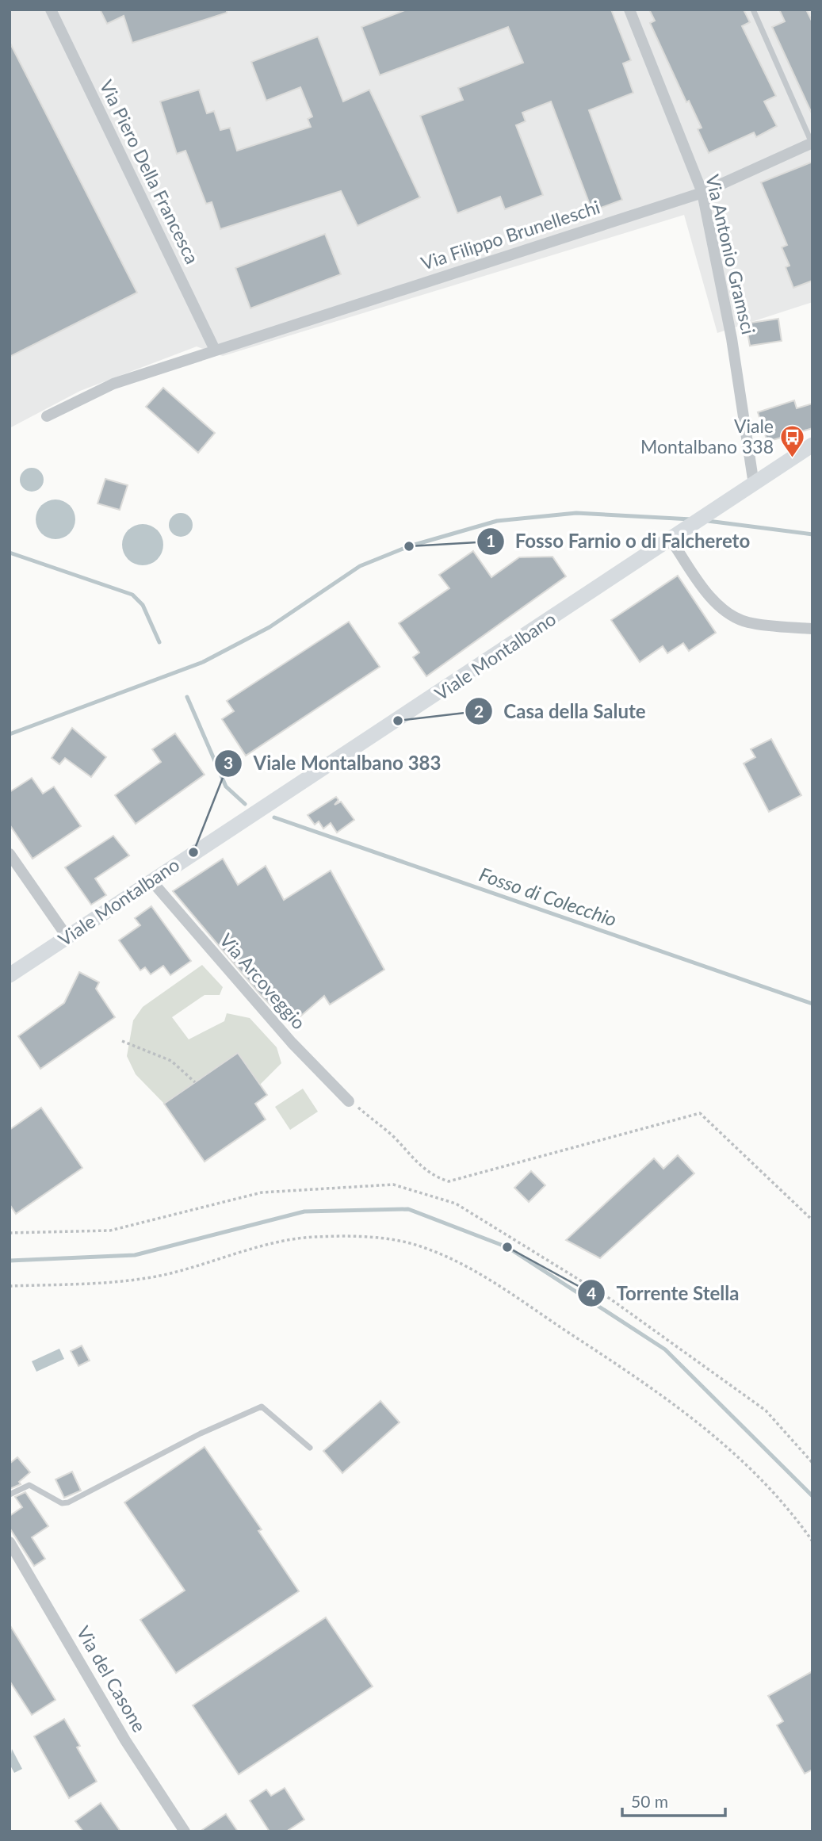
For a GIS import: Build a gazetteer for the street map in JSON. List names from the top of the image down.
{
  "streets": {
    "main road": ["Viale Montalbano"],
    "street": [
      "Via Piero Della Francesca",
      "Via Filippo Brunelleschi",
      "Via Antonio Gramsci",
      "Via Arcoveggio",
      "Via del Casone"
    ]
  },
  "crossings": [
    ["Via Piero Della Francesca", "Via Filippo Brunelleschi"],
    ["Via Filippo Brunelleschi", "Via Antonio Gramsci"],
    ["Via Antonio Gramsci", "Viale Montalbano"],
    ["Viale Montalbano", "Via Arcoveggio"]
  ],
  "water": ["Fosso di Colecchio"],
  "places": {
    "bus stop": ["Viale Montalbano 338"],
    "other": [
      "Fosso Farnio o di Falchereto",
      "Casa della Salute",
      "Viale Montalbano 383",
      "Torrente Stella"
    ]
  },
  "scale_bar": "50 m"
}
